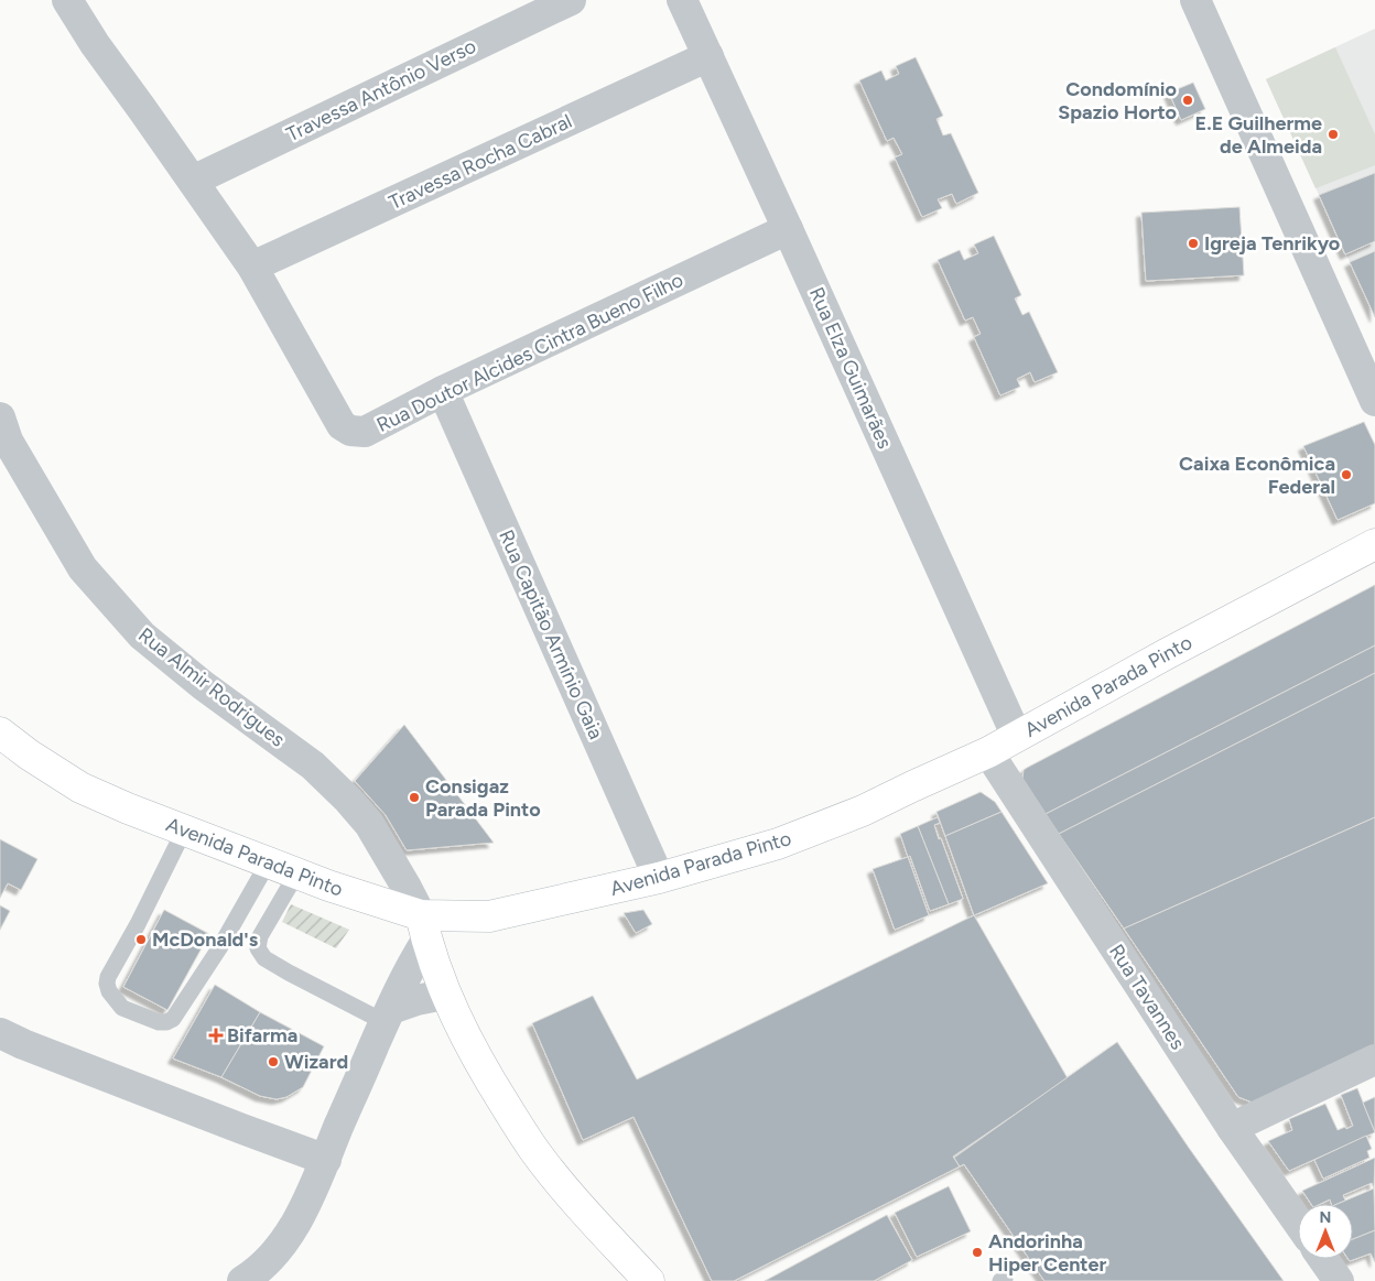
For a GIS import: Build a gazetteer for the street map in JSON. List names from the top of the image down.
{
  "streets": {
    "main road": ["Avenida Parada Pinto"],
    "street": [
      "Travessa Antônio Verso",
      "Travessa Rocha Cabral",
      "Rua Doutor Alcides Cintra Bueno Filho",
      "Rua Elza Guimarães",
      "Rua Capitão Armínio Gaia",
      "Rua Almir Rodrigues",
      "Rua Tavannes"
    ]
  },
  "crossings": [
    ["Travessa Antônio Verso", "Rua Doutor Alcides Cintra Bueno Filho"],
    ["Travessa Rocha Cabral", "Rua Doutor Alcides Cintra Bueno Filho"],
    ["Travessa Rocha Cabral", "Rua Elza Guimarães"],
    ["Rua Doutor Alcides Cintra Bueno Filho", "Rua Elza Guimarães"],
    ["Rua Doutor Alcides Cintra Bueno Filho", "Rua Capitão Armínio Gaia"],
    ["Rua Elza Guimarães", "Avenida Parada Pinto"],
    ["Rua Capitão Armínio Gaia", "Avenida Parada Pinto"],
    ["Avenida Parada Pinto", "Rua Almir Rodrigues"],
    ["Avenida Parada Pinto", "Rua Tavannes"]
  ],
  "places": {
    "other": [
      "Condomínio Spazio Horto",
      "E.E Guilherme de Almeida",
      "Igreja Tenrikyo",
      "Caixa Econômica Federal",
      "Consigaz Parada Pinto",
      "McDonald's",
      "Wizard",
      "Andorinha Hiper Center"
    ],
    "health": ["Bifarma"]
  },
  "north": "top"
}
